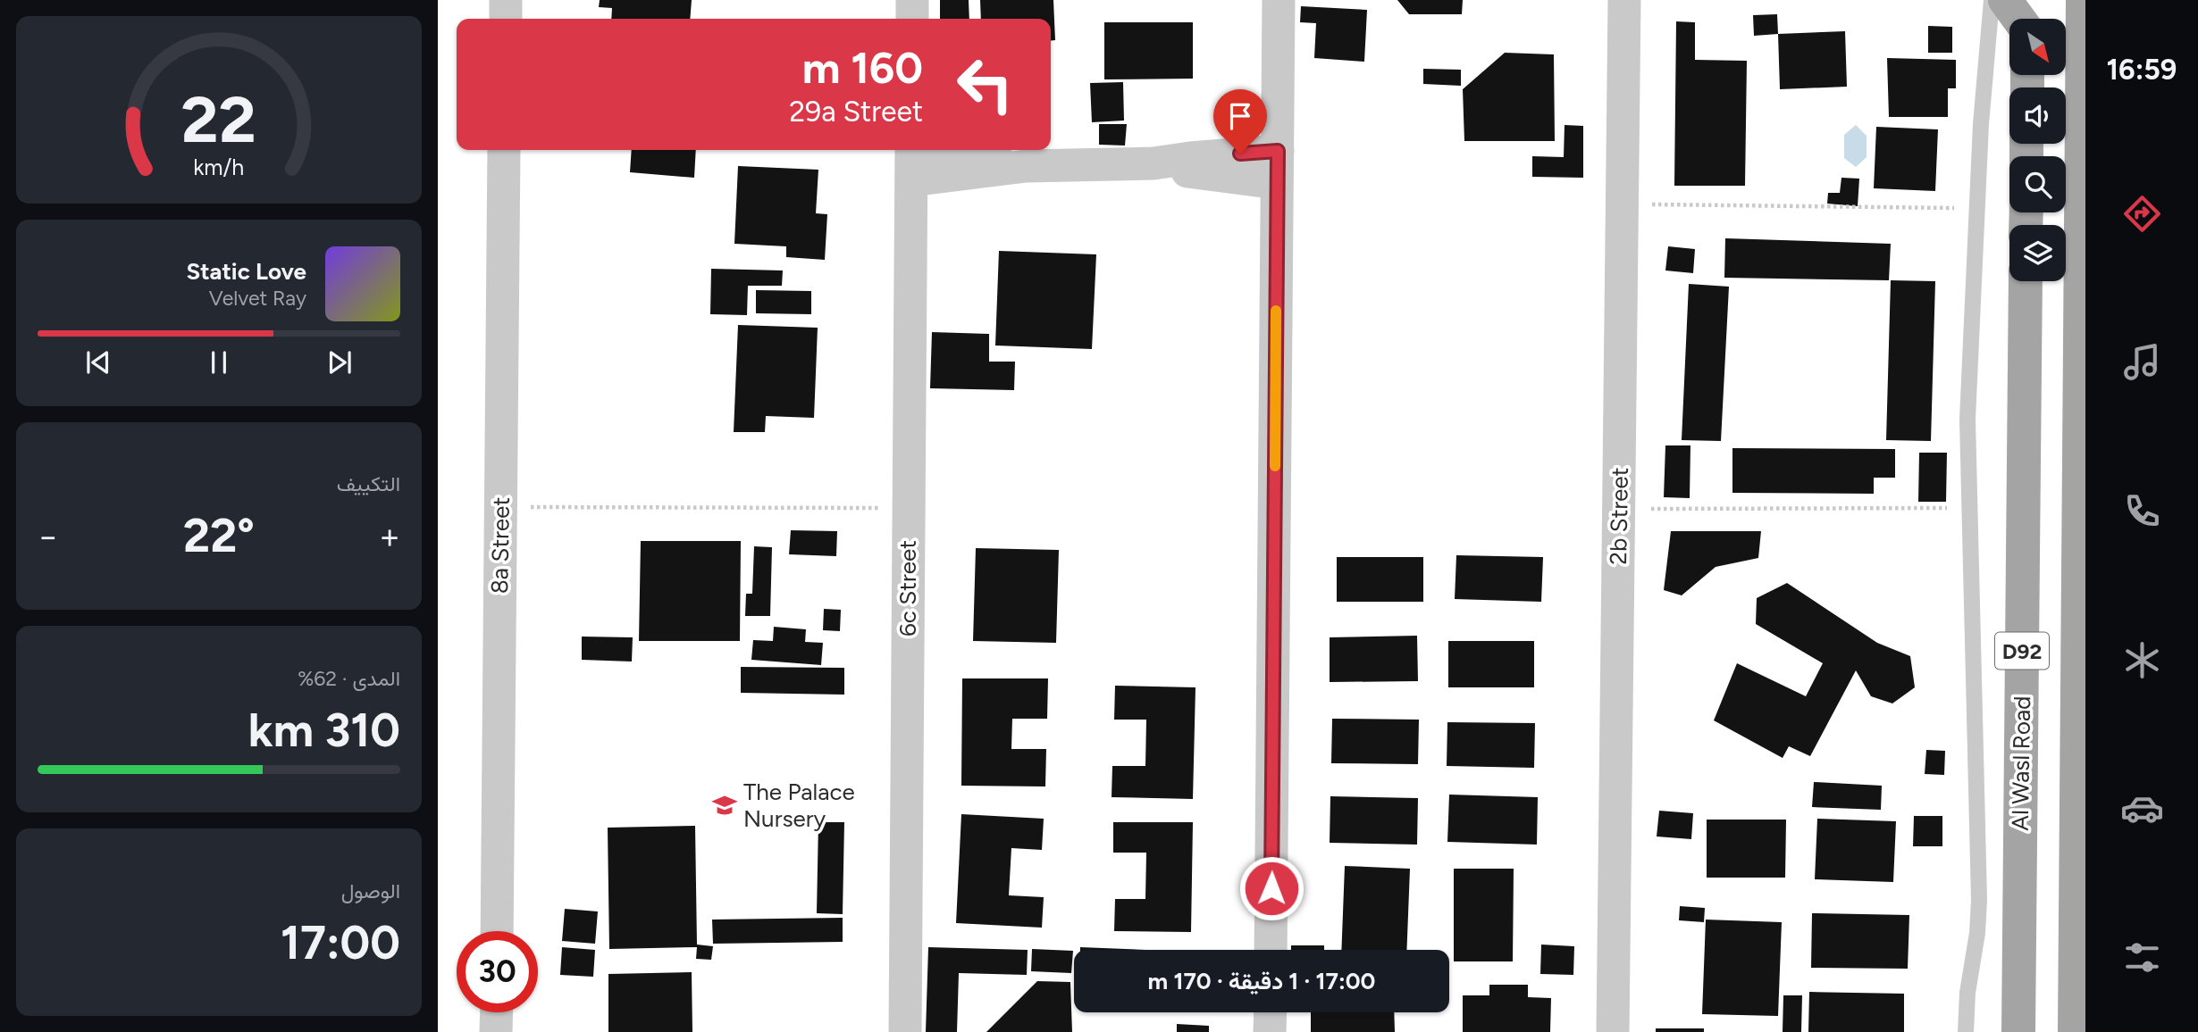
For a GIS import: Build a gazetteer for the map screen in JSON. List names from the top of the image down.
{
  "streets": {
    "main road": ["D92", "Al Wasl Road"],
    "street": ["2b Street", "8a Street", "6c Street"]
  },
  "places": {
    "school or university": ["The Palace Nursery"]
  },
  "north": "bottom right",
  "page": {
    "tabs": "16:59",
    "turn": ["160 m", "29a Street"],
    "song": ["Static Love", "Velvet Ray"],
    "tile": [
      "التكييف",
      ["المدى · 62%", "310 km"],
      ["الوصول", "17:00"]
    ],
    "heat": ["−", "22°", "+"],
    "limit": "30",
    "trip": "17:00 · 1 دقيقة · 170 m",
    "gauge": ["22", "km/h"]
  }
}
